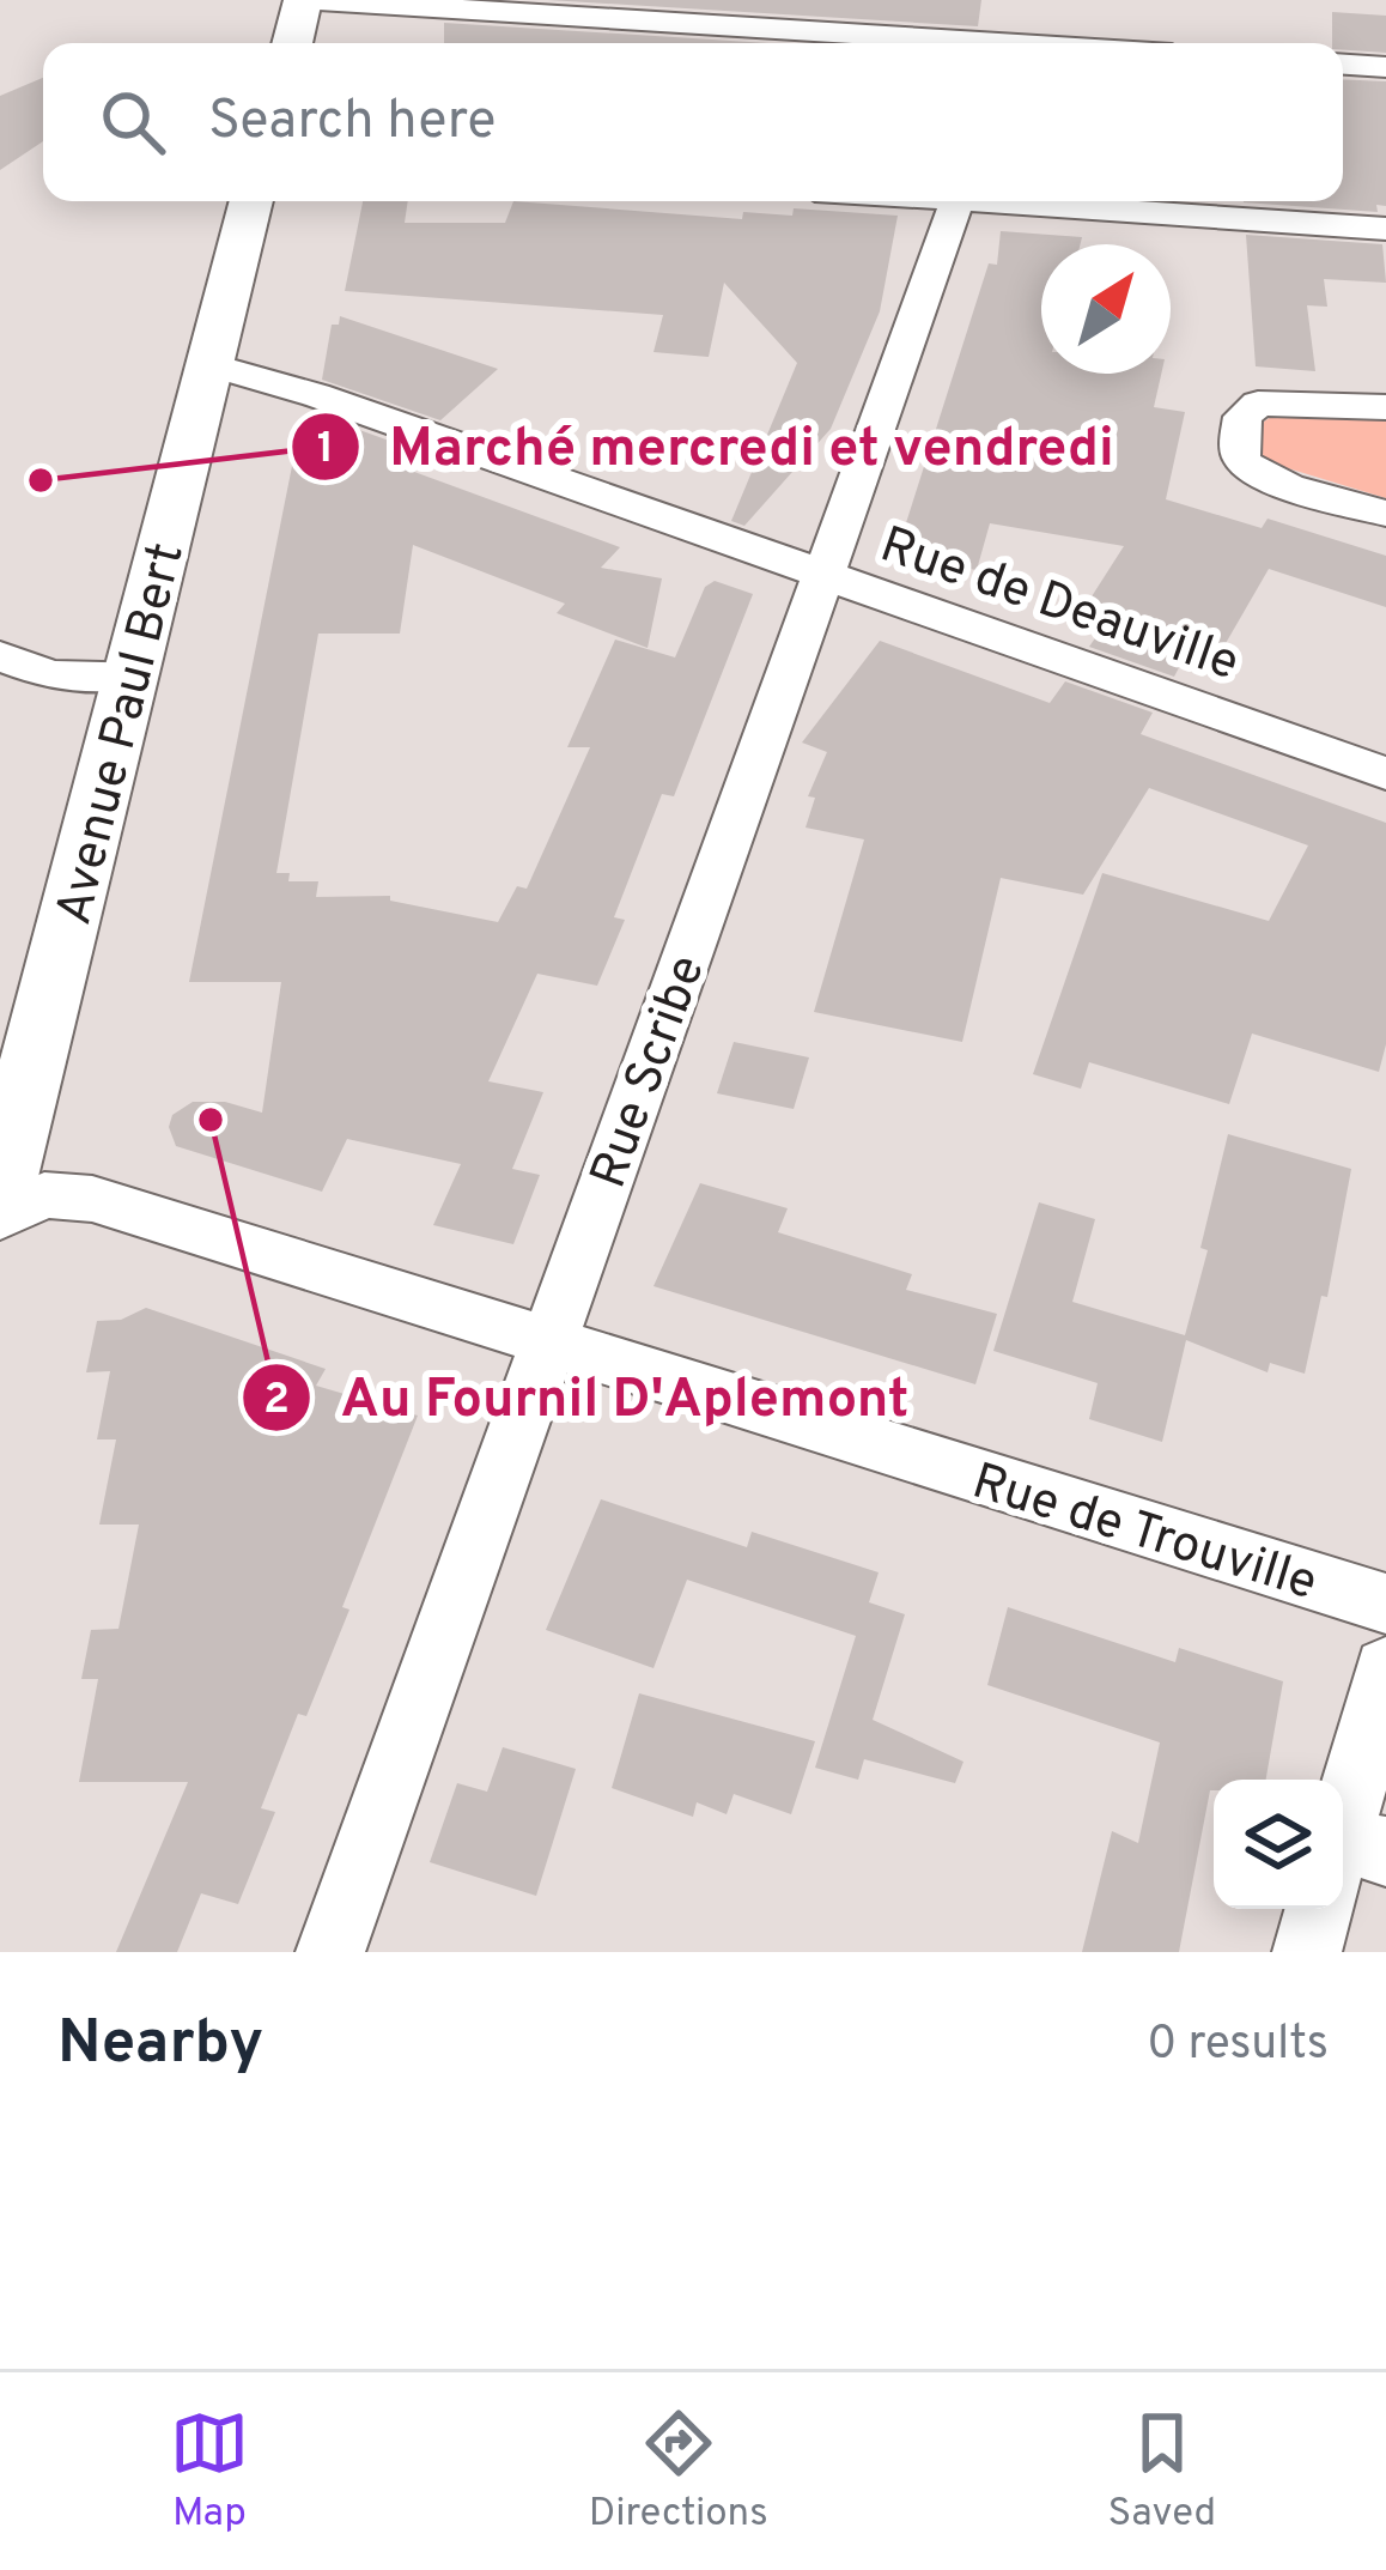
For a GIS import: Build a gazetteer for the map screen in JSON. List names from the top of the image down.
{
  "streets": {
    "street": [
      "Rue de Deauville",
      "Avenue Paul Bert",
      "Rue Scribe",
      "Rue de Trouville"
    ]
  },
  "crossings": [
    ["Rue de Deauville", "Avenue Paul Bert"],
    ["Rue de Deauville", "Rue Scribe"],
    ["Rue Scribe", "Rue de Trouville"]
  ],
  "places": ["Marché mercredi et vendredi", "Au Fournil D'Aplemont"],
  "north": "top right",
  "page": {
    "search": "Search here",
    "heading": ["Nearby", "0 results"],
    "nav": ["Map", "Directions", "Saved"]
  }
}
